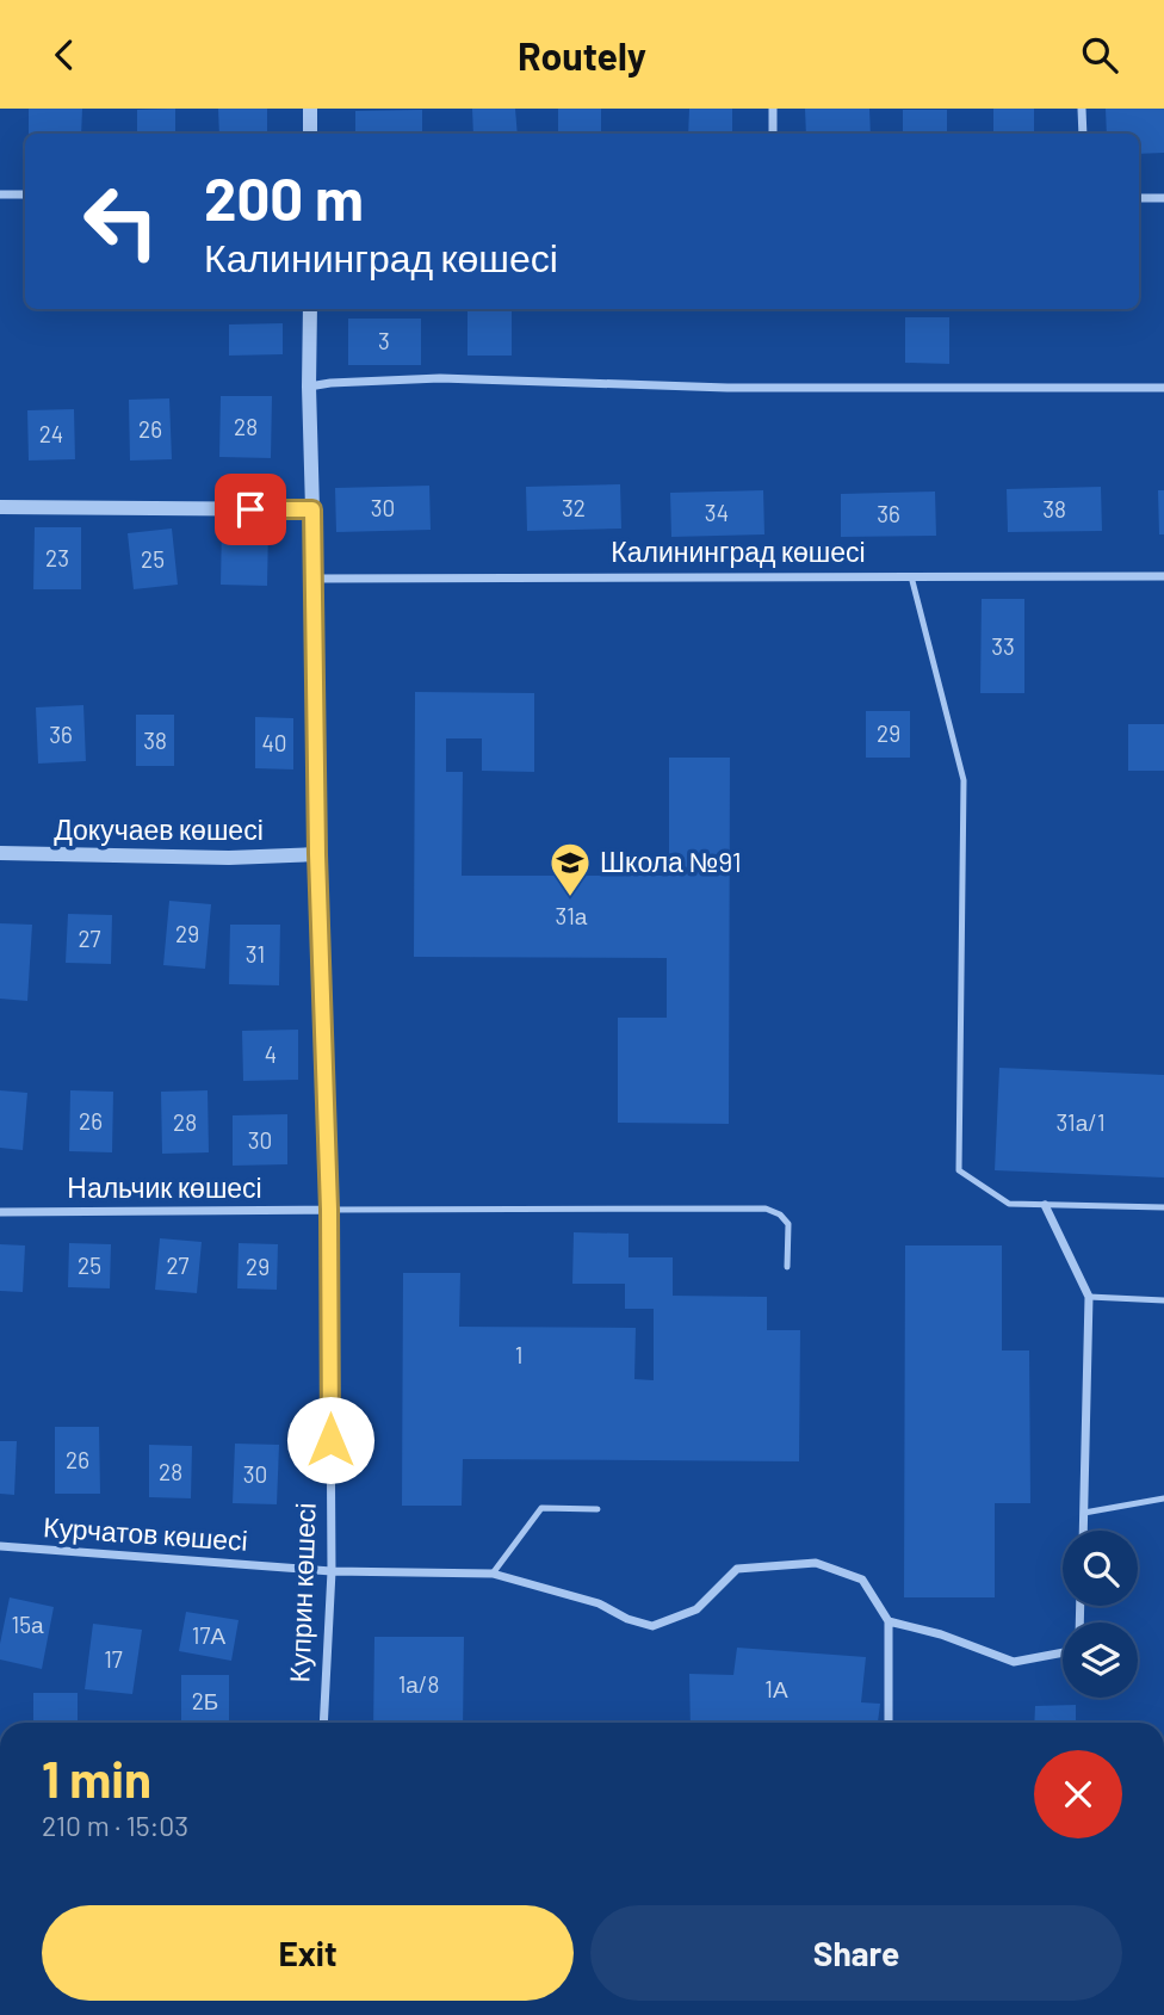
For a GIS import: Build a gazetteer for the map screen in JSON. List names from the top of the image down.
{
  "streets": {
    "street": [
      "Калининград көшесі",
      "Докучаев көшесі",
      "Нальчик көшесі",
      "Курчатов көшесі",
      "Куприн көшесі"
    ]
  },
  "crossings": [
    ["Калининград көшесі", "Куприн көшесі"],
    ["Докучаев көшесі", "Куприн көшесі"],
    ["Нальчик көшесі", "Куприн көшесі"],
    ["Курчатов көшесі", "Куприн көшесі"]
  ],
  "places": {
    "school or university": ["Школа №91"]
  },
  "house_numbers": [
    "3",
    "28",
    "26",
    "24",
    "30",
    "32",
    "38",
    "34",
    "36",
    "23",
    "25",
    "33",
    "29",
    "36",
    "38",
    "40",
    "31а",
    "29",
    "27",
    "31",
    "4",
    "26",
    "28",
    "31а/1",
    "30",
    "25",
    "27",
    "29",
    "1",
    "26",
    "28",
    "30",
    "15а",
    "17А",
    "17",
    "1а/8",
    "1А",
    "2Б"
  ],
  "page": {
    "header": "Routely",
    "turn": ["200 m", "Калининград көшесі"],
    "heading": ["1 min", "210 m · 15:03"],
    "buttons": ["Exit", "Share"]
  }
}
